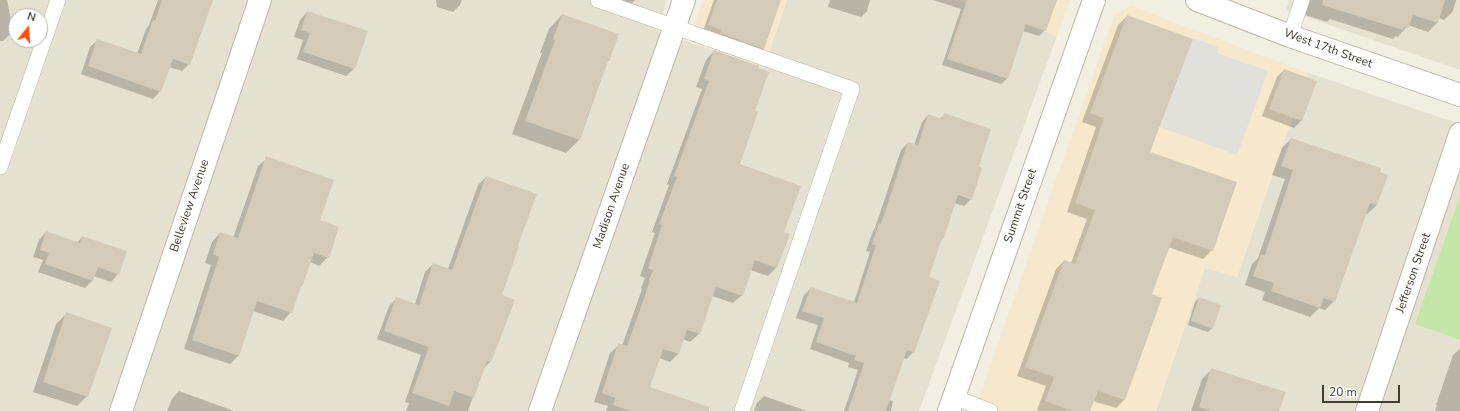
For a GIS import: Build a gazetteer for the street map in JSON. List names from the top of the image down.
{
  "streets": {
    "street": [
      "West 17th Street",
      "Belleview Avenue",
      "Madison Avenue",
      "Summit Street",
      "Jefferson Street"
    ]
  },
  "scale_bar": "20 m",
  "north": "top"
}
